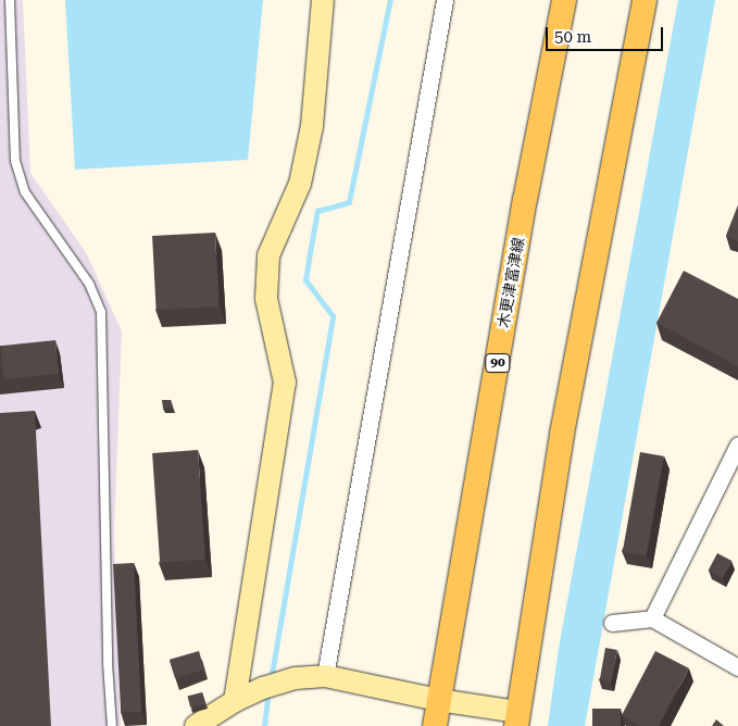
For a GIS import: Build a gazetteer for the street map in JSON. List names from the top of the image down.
{
  "streets": {
    "main road": ["木更津富津線", "90"]
  },
  "scale_bar": "50 m"
}
